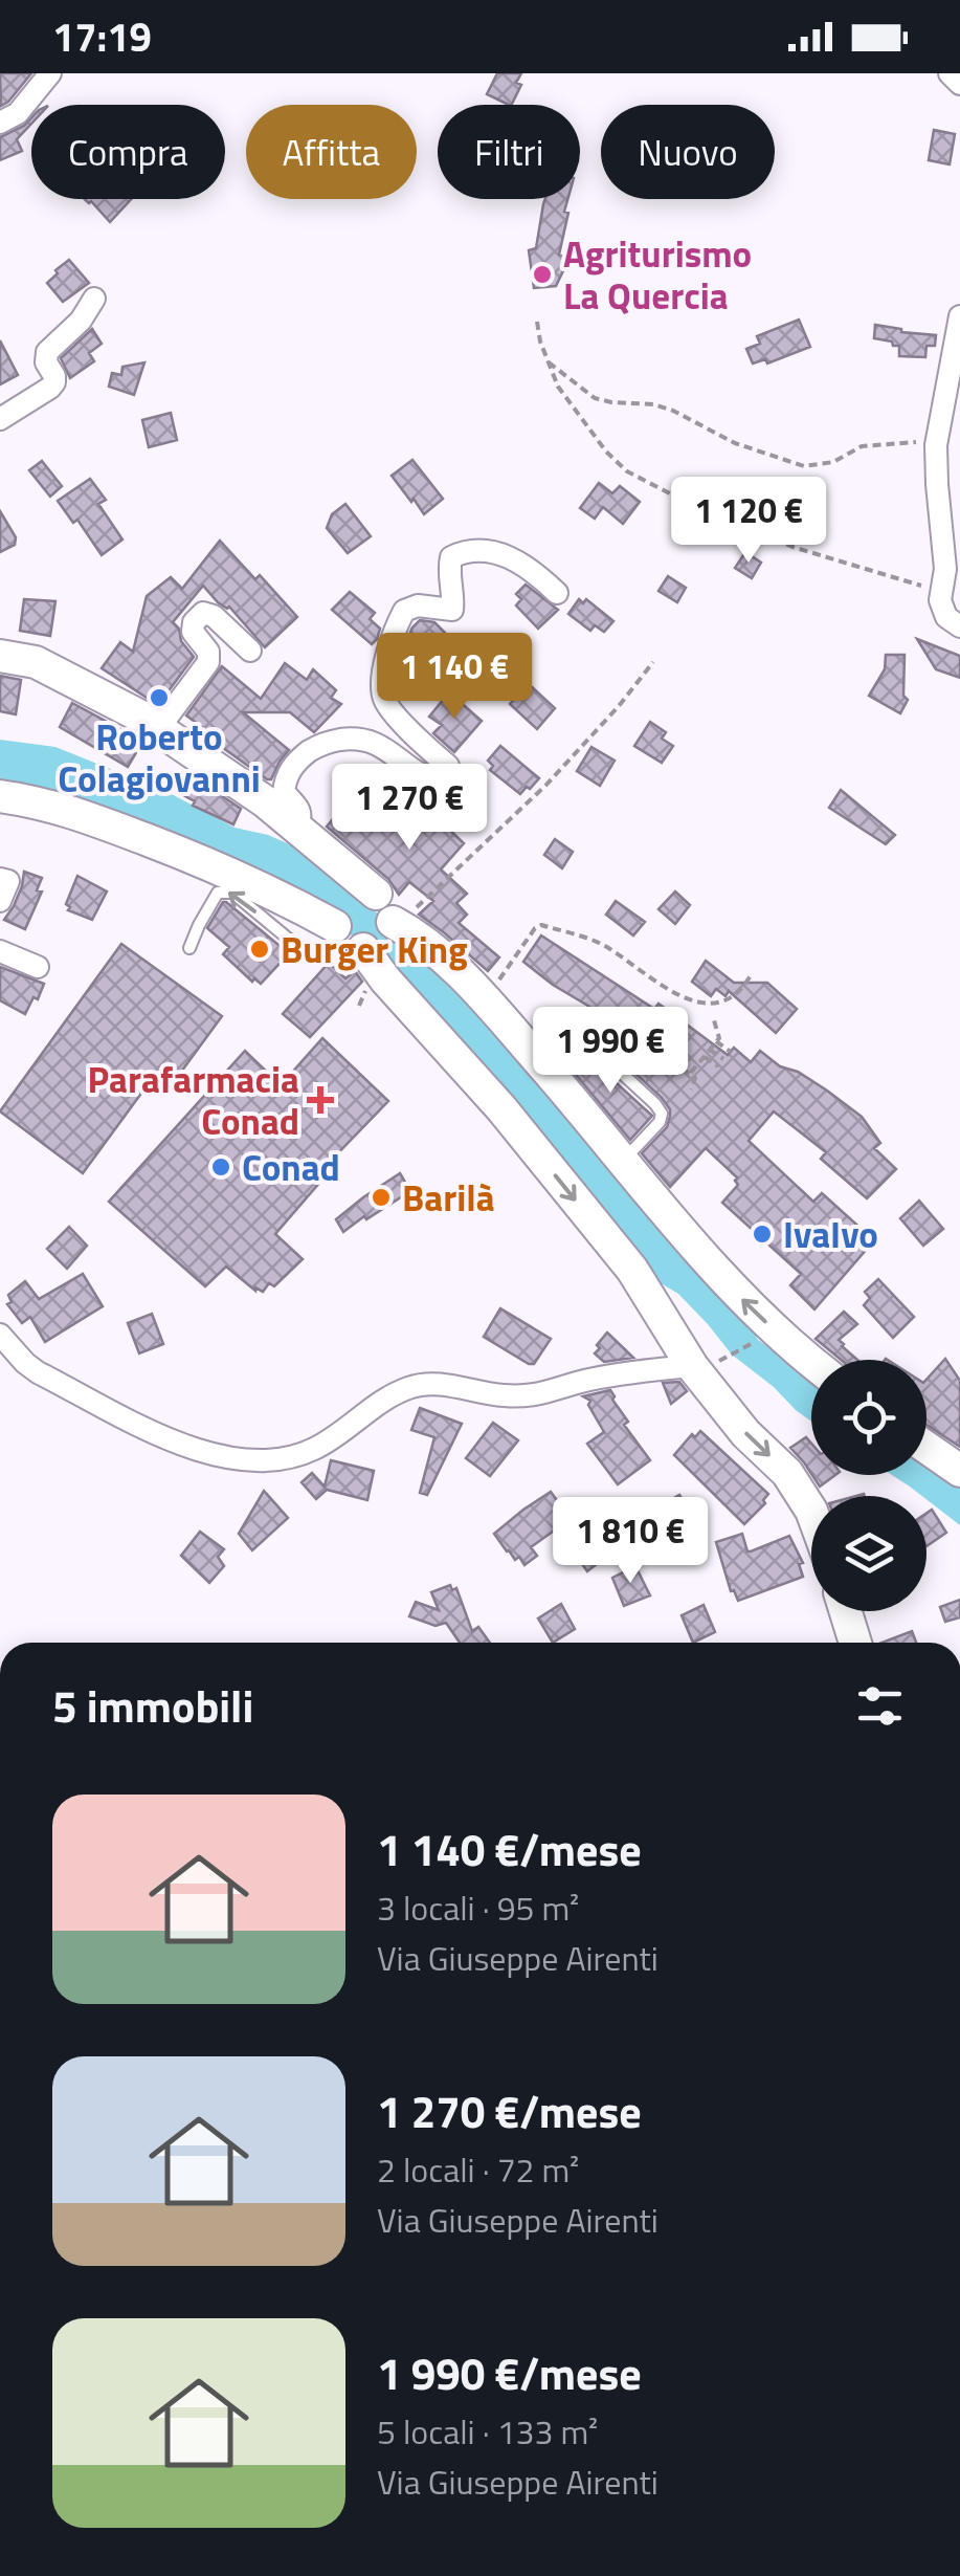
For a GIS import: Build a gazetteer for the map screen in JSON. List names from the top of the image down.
{
  "places": {
    "other": [
      "Agriturismo La Quercia",
      "Roberto Colagiovanni",
      "Burger King",
      "Conad",
      "Barilà",
      "IvaIvo"
    ],
    "health": ["Parafarmacia Conad"]
  },
  "page": {
    "status": "17:19",
    "chip": [
      "Compra",
      "Affitta",
      "Filtri",
      "Nuovo"
    ],
    "price": [
      "1 120 €",
      "1 140 €",
      "1 270 €",
      "1 990 €",
      "1 810 €"
    ],
    "heading": "5 immobili",
    "list": [
      {
        "name": "1 140 €/mese",
        "note": "3 locali · 95 m² · Via Giuseppe Airenti"
      },
      {
        "name": "1 270 €/mese",
        "note": "2 locali · 72 m² · Via Giuseppe Airenti"
      },
      {
        "name": "1 990 €/mese",
        "note": "5 locali · 133 m² · Via Giuseppe Airenti"
      }
    ]
  }
}
